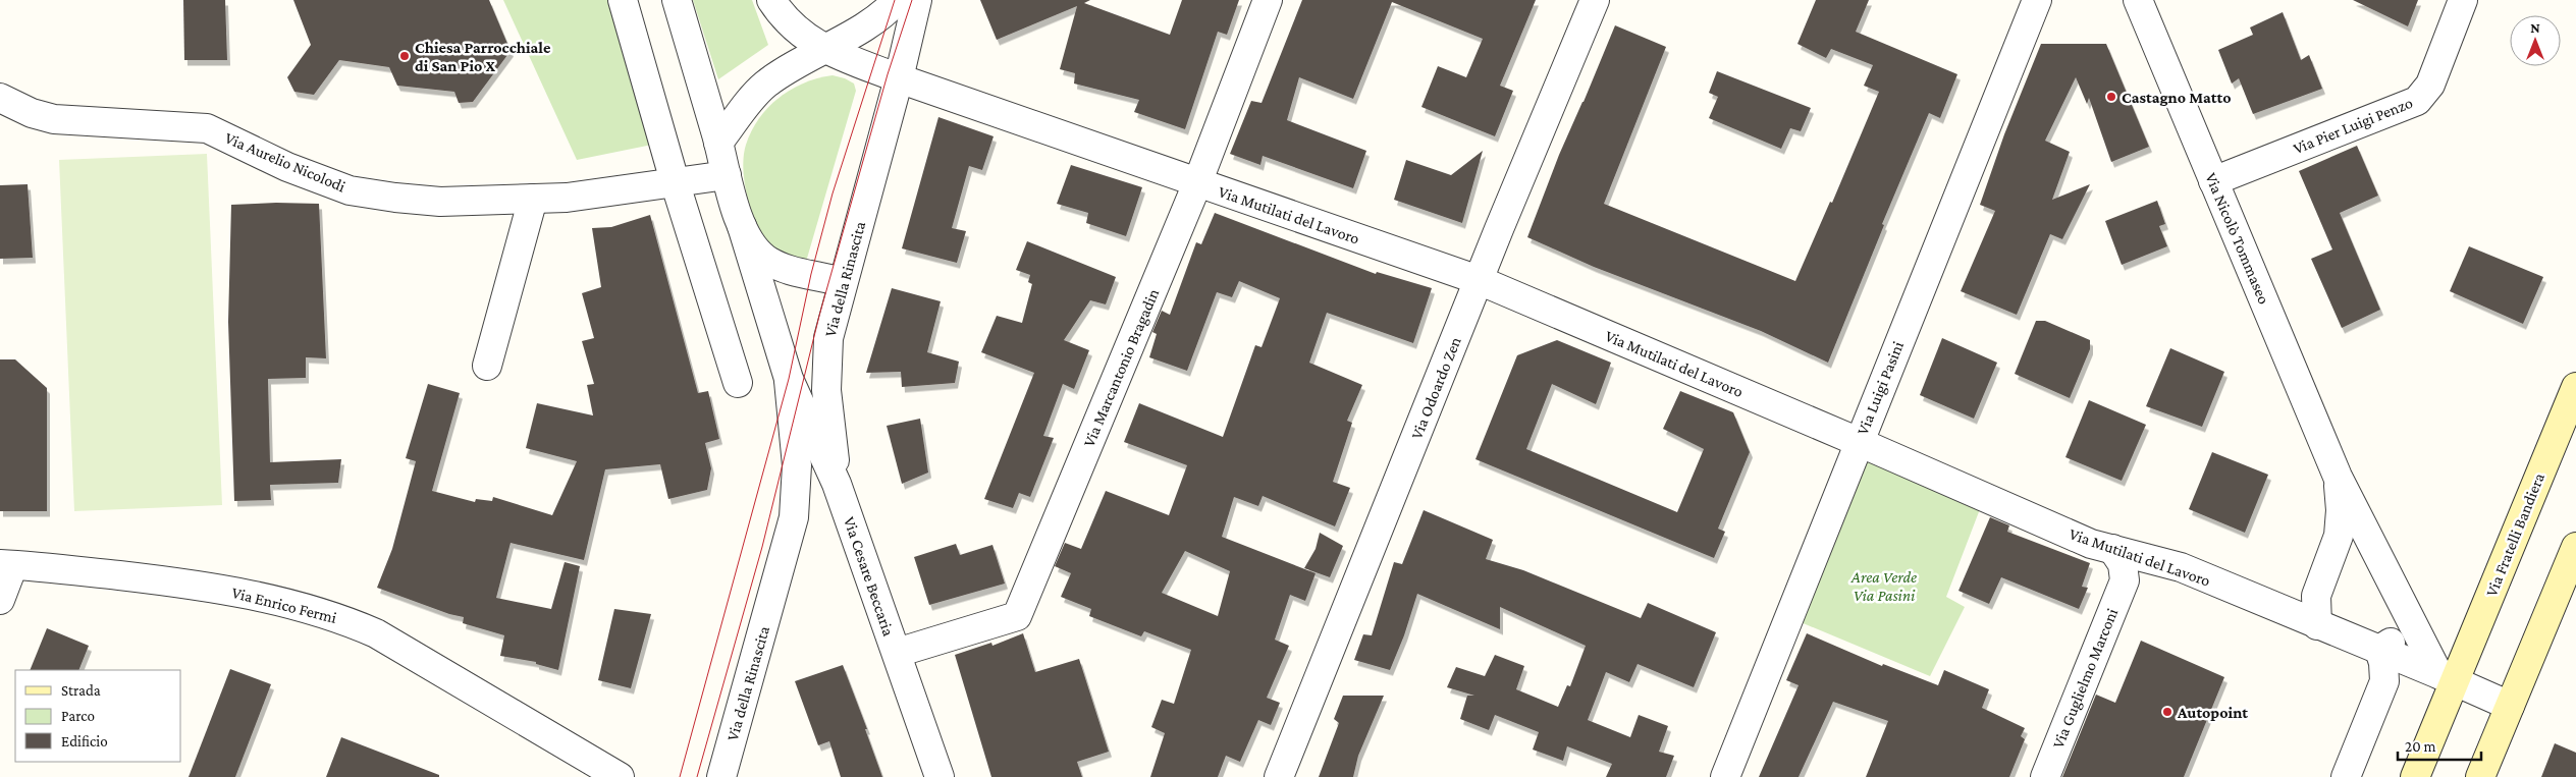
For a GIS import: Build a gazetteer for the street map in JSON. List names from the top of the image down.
{
  "streets": {
    "main road": ["Via Fratelli Bandiera"],
    "street": [
      "Via Pier Luigi Penzo",
      "Via Aurelio Nicolodi",
      "Via Mutilati del Lavoro",
      "Via Nicolò Tommaseo",
      "Via della Rinascita",
      "Via Marcantonio Bragadin",
      "Via Odoardo Zen",
      "Via Luigi Pasini",
      "Via Cesare Beccaria",
      "Via Enrico Fermi",
      "Via Guglielmo Marconi"
    ]
  },
  "crossings": [
    ["Via Pier Luigi Penzo", "Via Nicolò Tommaseo"],
    ["Via Mutilati del Lavoro", "Via Nicolò Tommaseo"],
    ["Via Mutilati del Lavoro", "Via della Rinascita"],
    ["Via Mutilati del Lavoro", "Via Marcantonio Bragadin"],
    ["Via Mutilati del Lavoro", "Via Odoardo Zen"],
    ["Via Mutilati del Lavoro", "Via Luigi Pasini"],
    ["Via Mutilati del Lavoro", "Via Fratelli Bandiera"],
    ["Via Nicolò Tommaseo", "Via Fratelli Bandiera"],
    ["Via della Rinascita", "Via Cesare Beccaria"],
    ["Via Marcantonio Bragadin", "Via Cesare Beccaria"]
  ],
  "parks": ["Area Verde Via Pasini"],
  "places": ["Chiesa Parrocchiale di San Pio X", "Castagno Matto", "Autopoint"],
  "legend": ["Strada", "Parco", "Edificio"],
  "scale_bar": "20 m",
  "north": "top"
}
